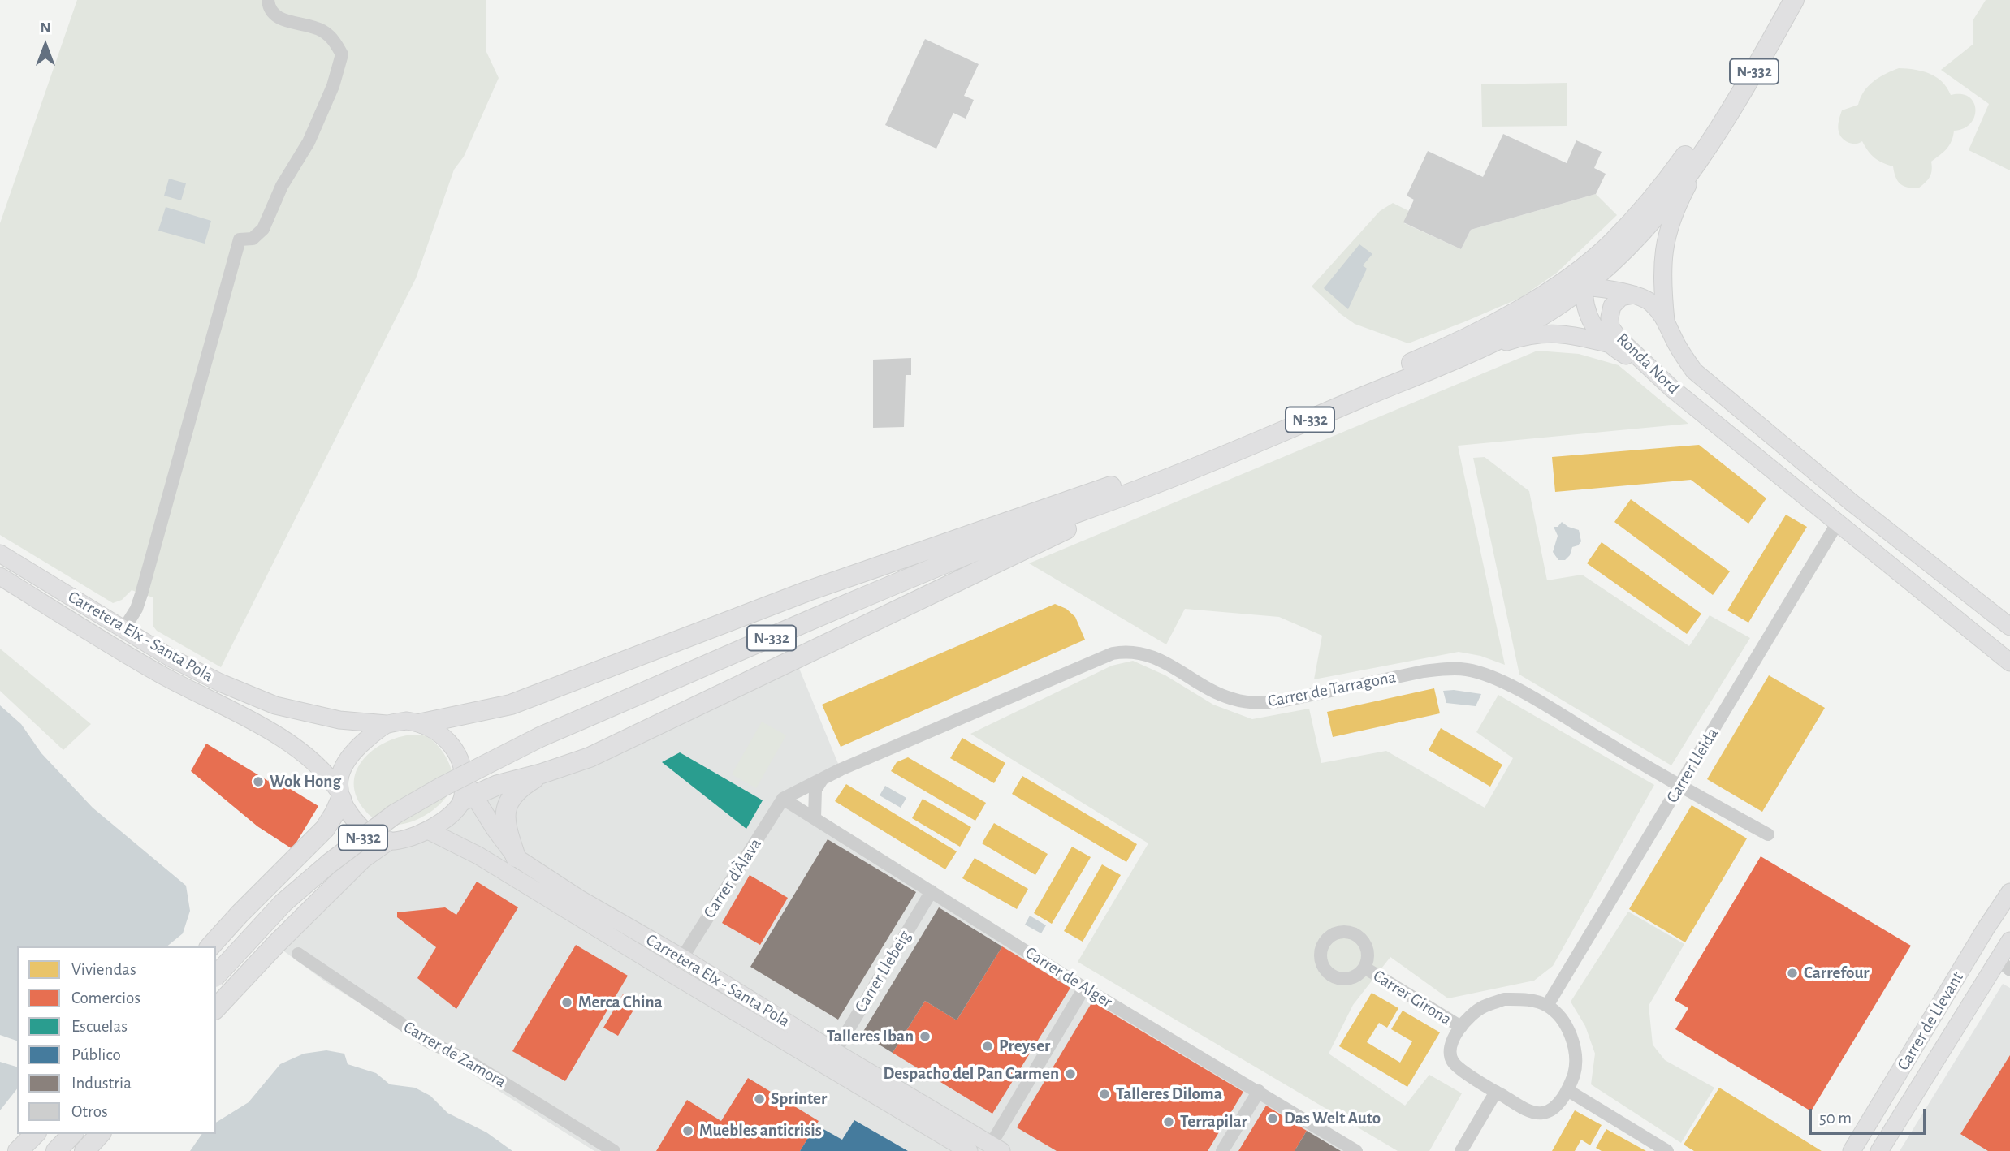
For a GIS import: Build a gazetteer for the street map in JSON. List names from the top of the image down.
{
  "streets": {
    "highway": ["N-332"],
    "main road": ["Ronda Nord", "Carretera Elx - Santa Pola", "Carrer de Llevant"],
    "street": [
      "Carrer de Tarragona",
      "Carrer Lleida",
      "Carrer d'Àlava",
      "Carrer Llebeig",
      "Carrer de Alger",
      "Carrer Girona",
      "Carrer de Zamora"
    ]
  },
  "crossings": [
    ["Ronda Nord", "Carrer Lleida"],
    ["Carretera Elx - Santa Pola", "Carrer d'Àlava"],
    ["Carretera Elx - Santa Pola", "Carrer Llebeig"],
    ["Carrer de Tarragona", "Carrer Lleida"],
    ["Carrer de Tarragona", "Carrer d'Àlava"],
    ["Carrer de Tarragona", "Carrer de Alger"],
    ["Carrer Lleida", "Carrer Girona"],
    ["Carrer d'Àlava", "Carrer de Alger"],
    ["Carrer Llebeig", "Carrer de Alger"]
  ],
  "places": [
    "Wok Hong",
    "Carrefour",
    "Merca China",
    "Talleres Iban",
    "Preyser",
    "Despacho del Pan Carmen",
    "Talleres Diloma",
    "Sprinter",
    "Das Welt Auto",
    "Terrapilar",
    "Muebles anticrisis"
  ],
  "legend": [
    "Viviendas",
    "Comercios",
    "Escuelas",
    "Público",
    "Industria",
    "Otros"
  ],
  "scale_bar": "50 m",
  "north": "top"
}
